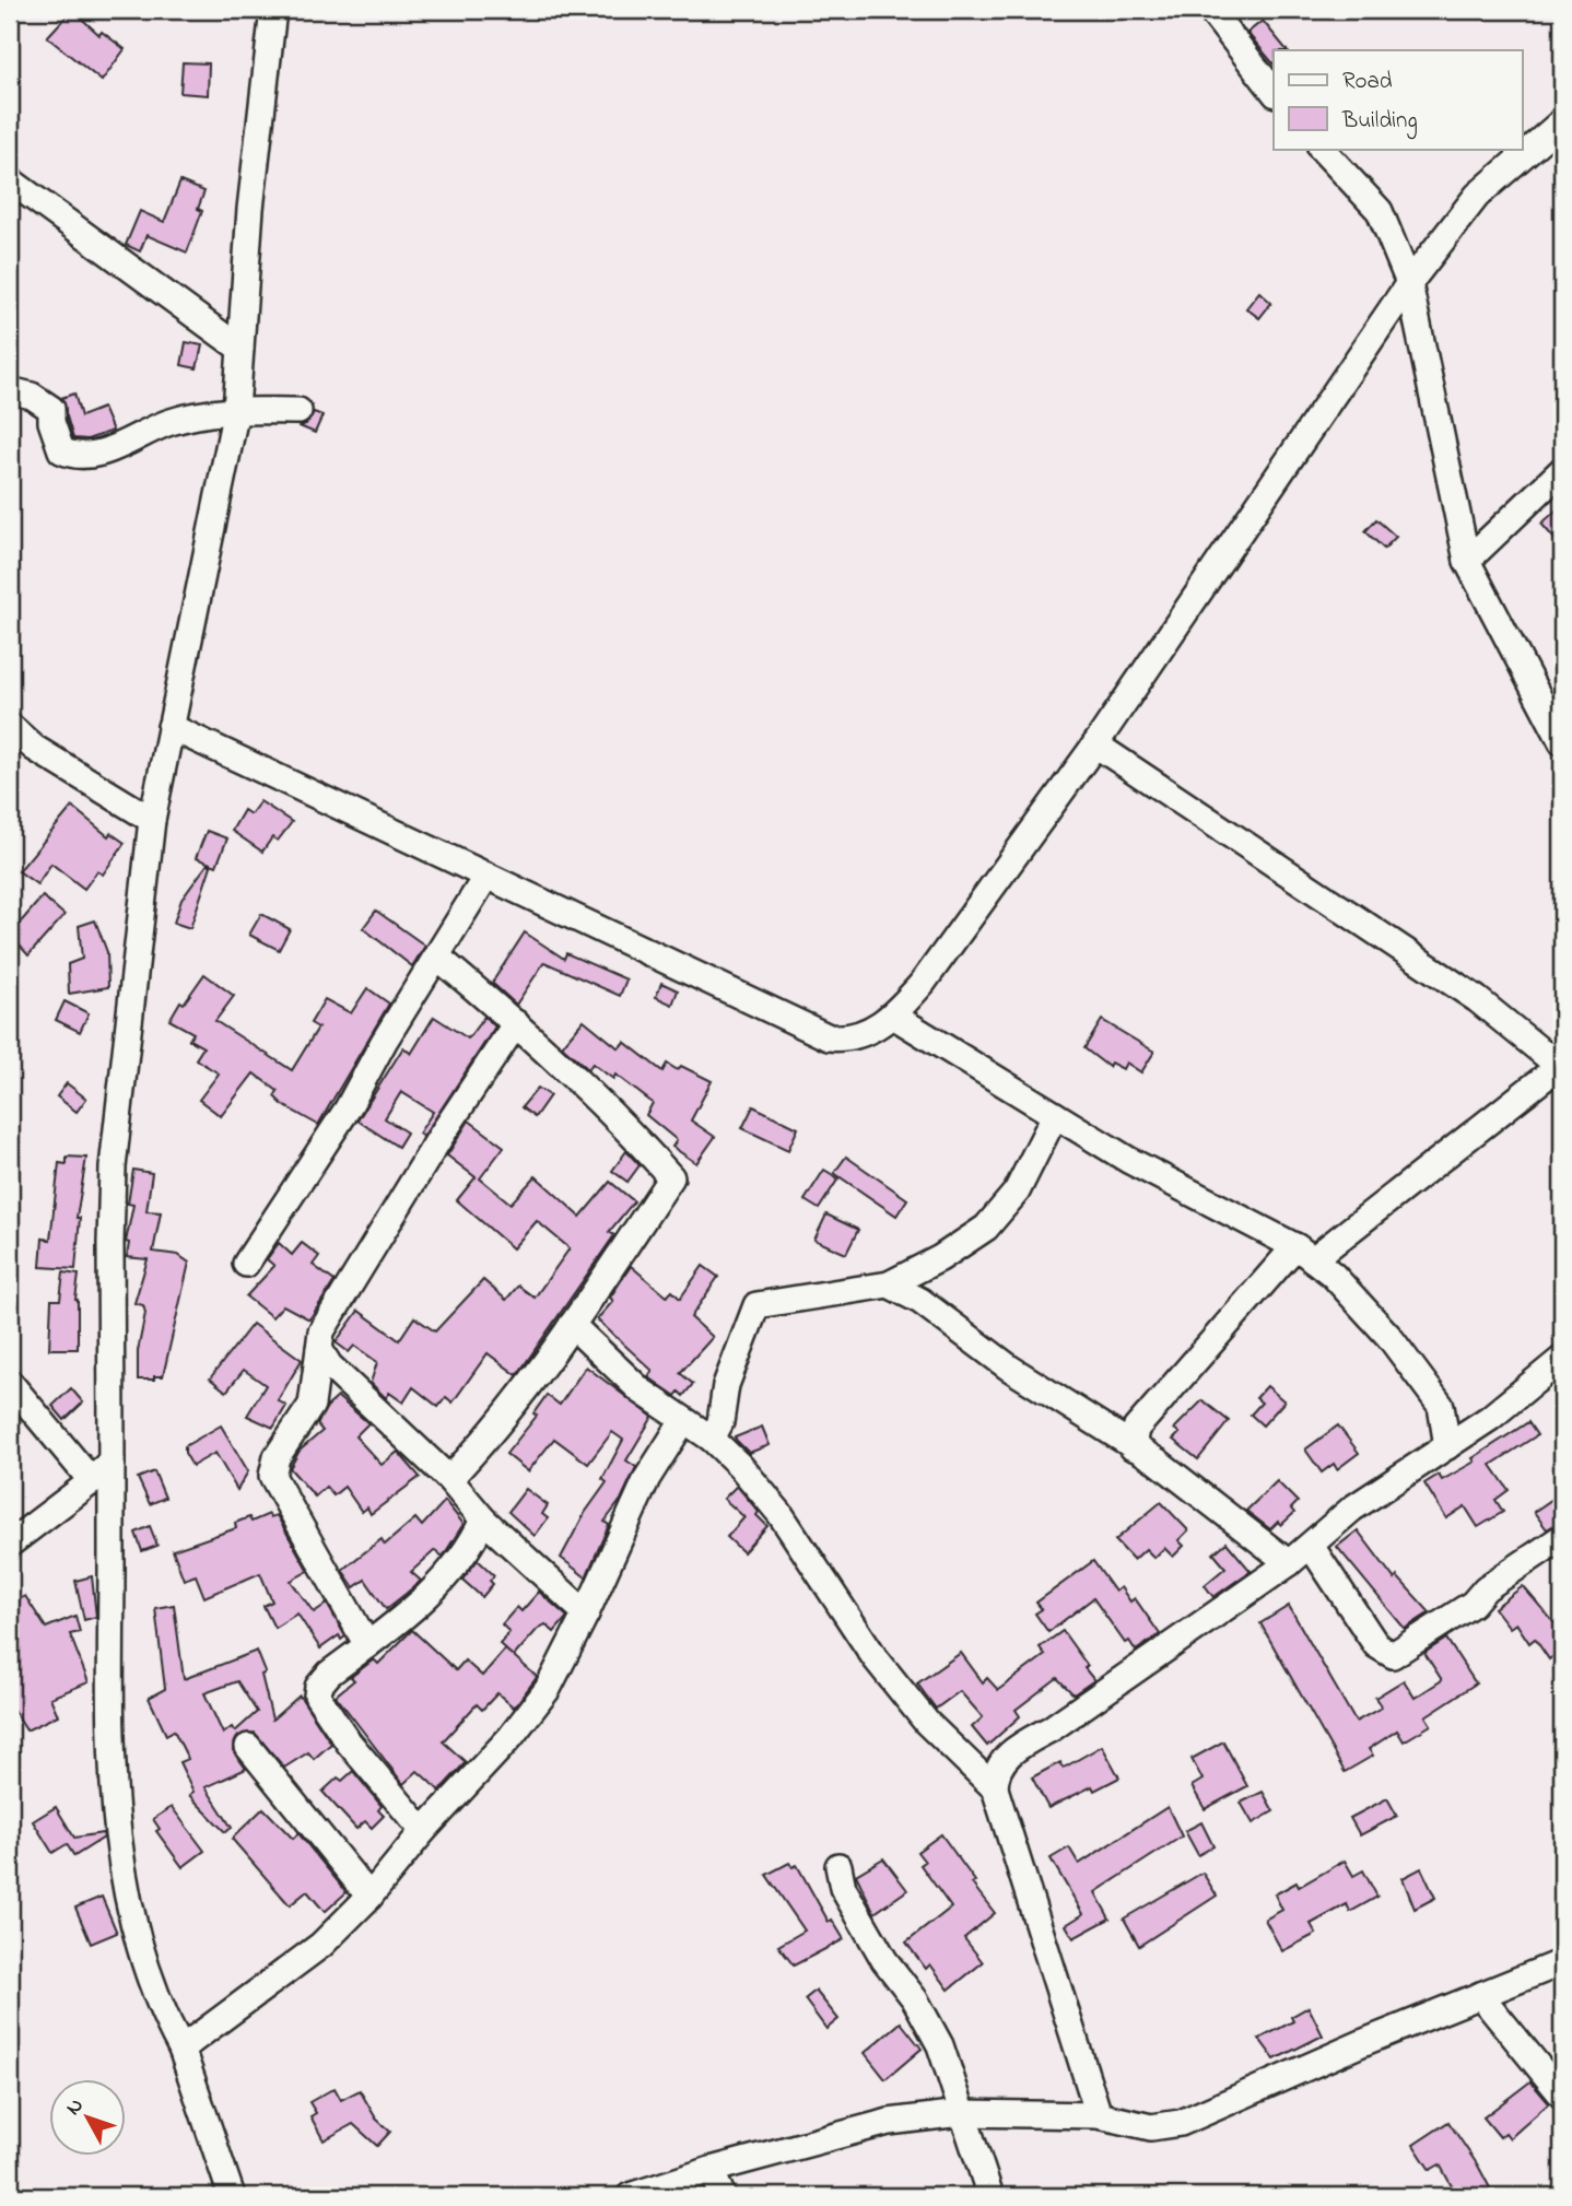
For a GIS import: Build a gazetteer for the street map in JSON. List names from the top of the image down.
{
  "legend": ["Road", "Building"],
  "north": "top left"
}
